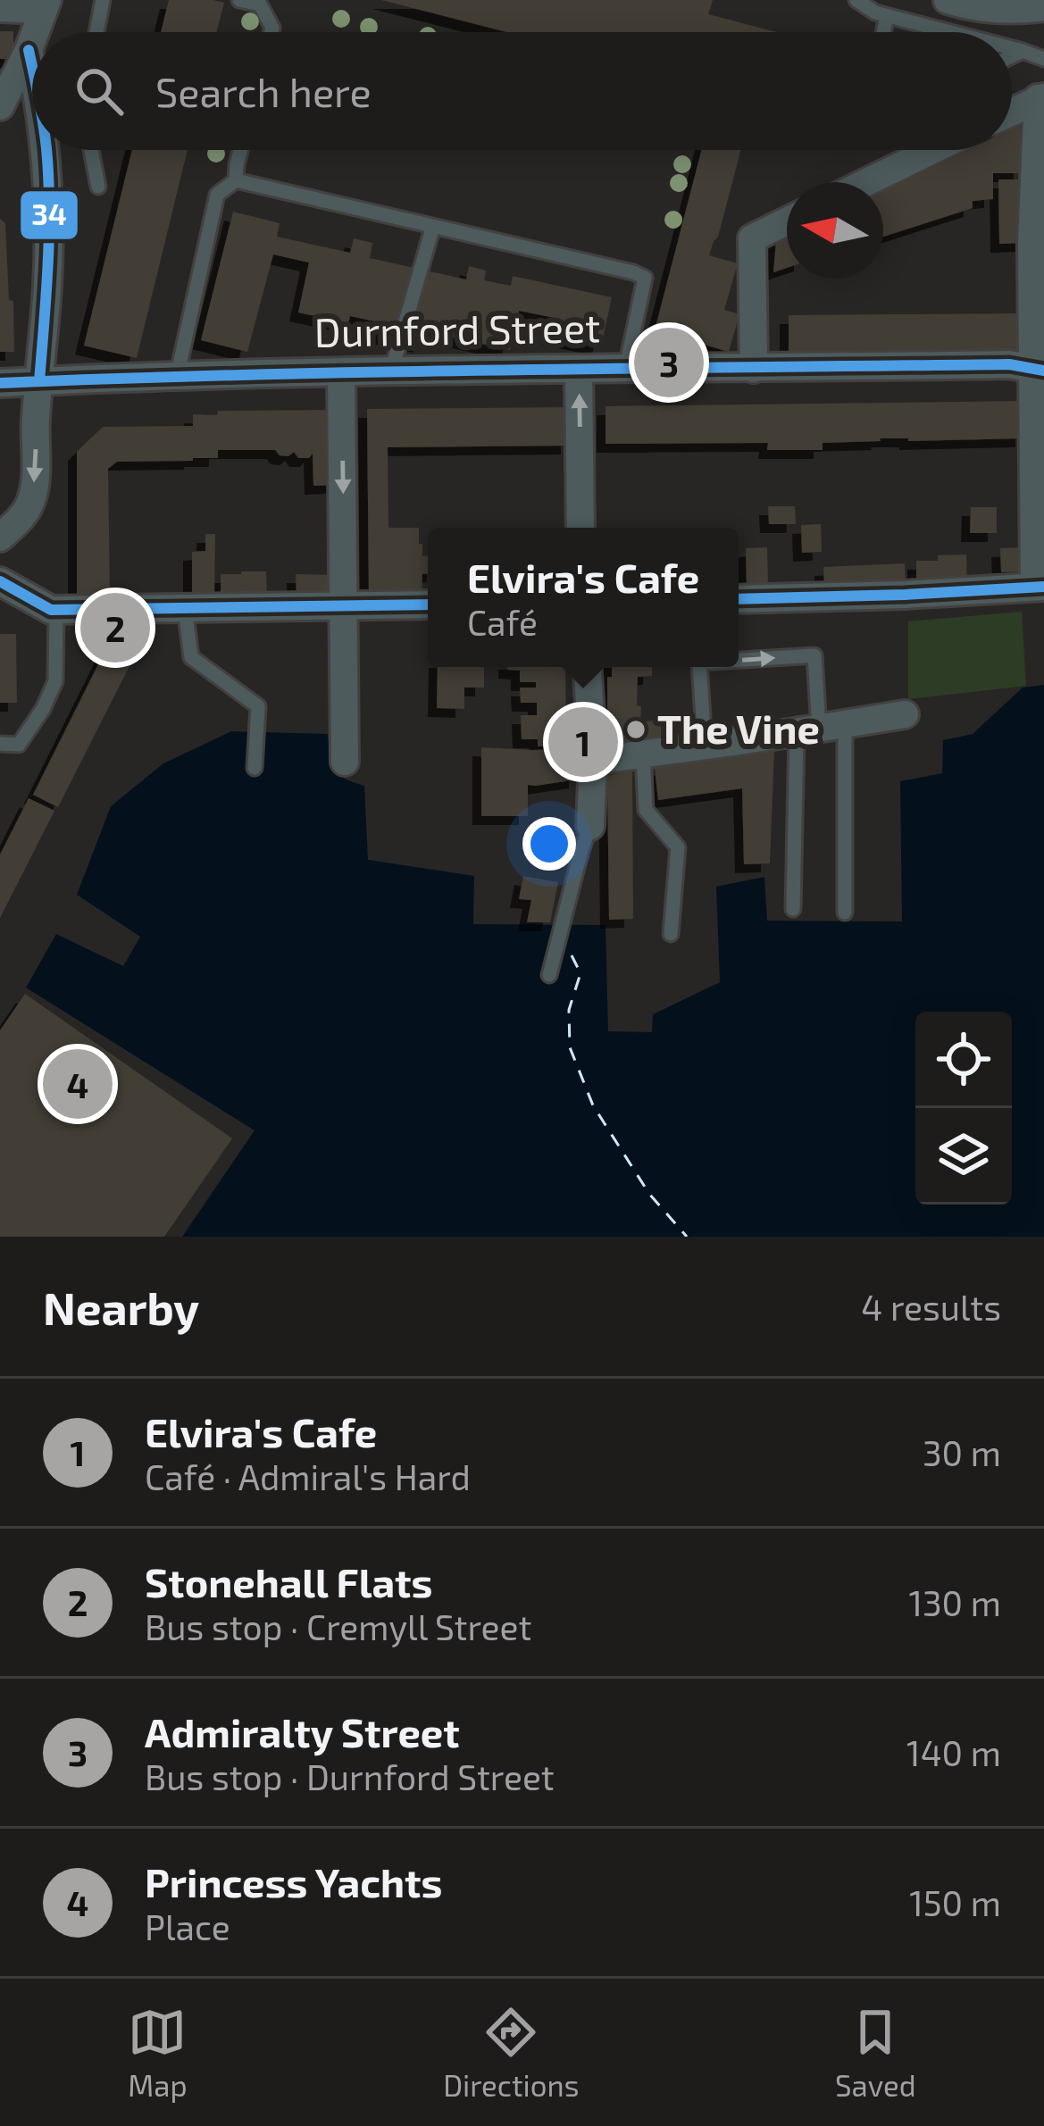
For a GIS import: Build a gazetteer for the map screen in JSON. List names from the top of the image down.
{
  "streets": {
    "street": ["Durnford Street"]
  },
  "places": ["The Vine"],
  "lines": ["transit line 34"],
  "north": "left",
  "page": {
    "search": "Search here",
    "pins": [
      "3",
      "2",
      "1",
      "4"
    ],
    "popup": ["Elvira's Cafe", "Café"],
    "heading": ["Nearby", "4 results"],
    "list": [
      {
        "mark": "1",
        "name": "Elvira's Cafe",
        "note": "Café · Admiral's Hard",
        "value": "30 m"
      },
      {
        "mark": "2",
        "name": "Stonehall Flats",
        "note": "Bus stop · Cremyll Street",
        "value": "130 m"
      },
      {
        "mark": "3",
        "name": "Admiralty Street",
        "note": "Bus stop · Durnford Street",
        "value": "140 m"
      },
      {
        "mark": "4",
        "name": "Princess Yachts",
        "note": "Place",
        "value": "150 m"
      }
    ],
    "nav": ["Map", "Directions", "Saved"]
  }
}
